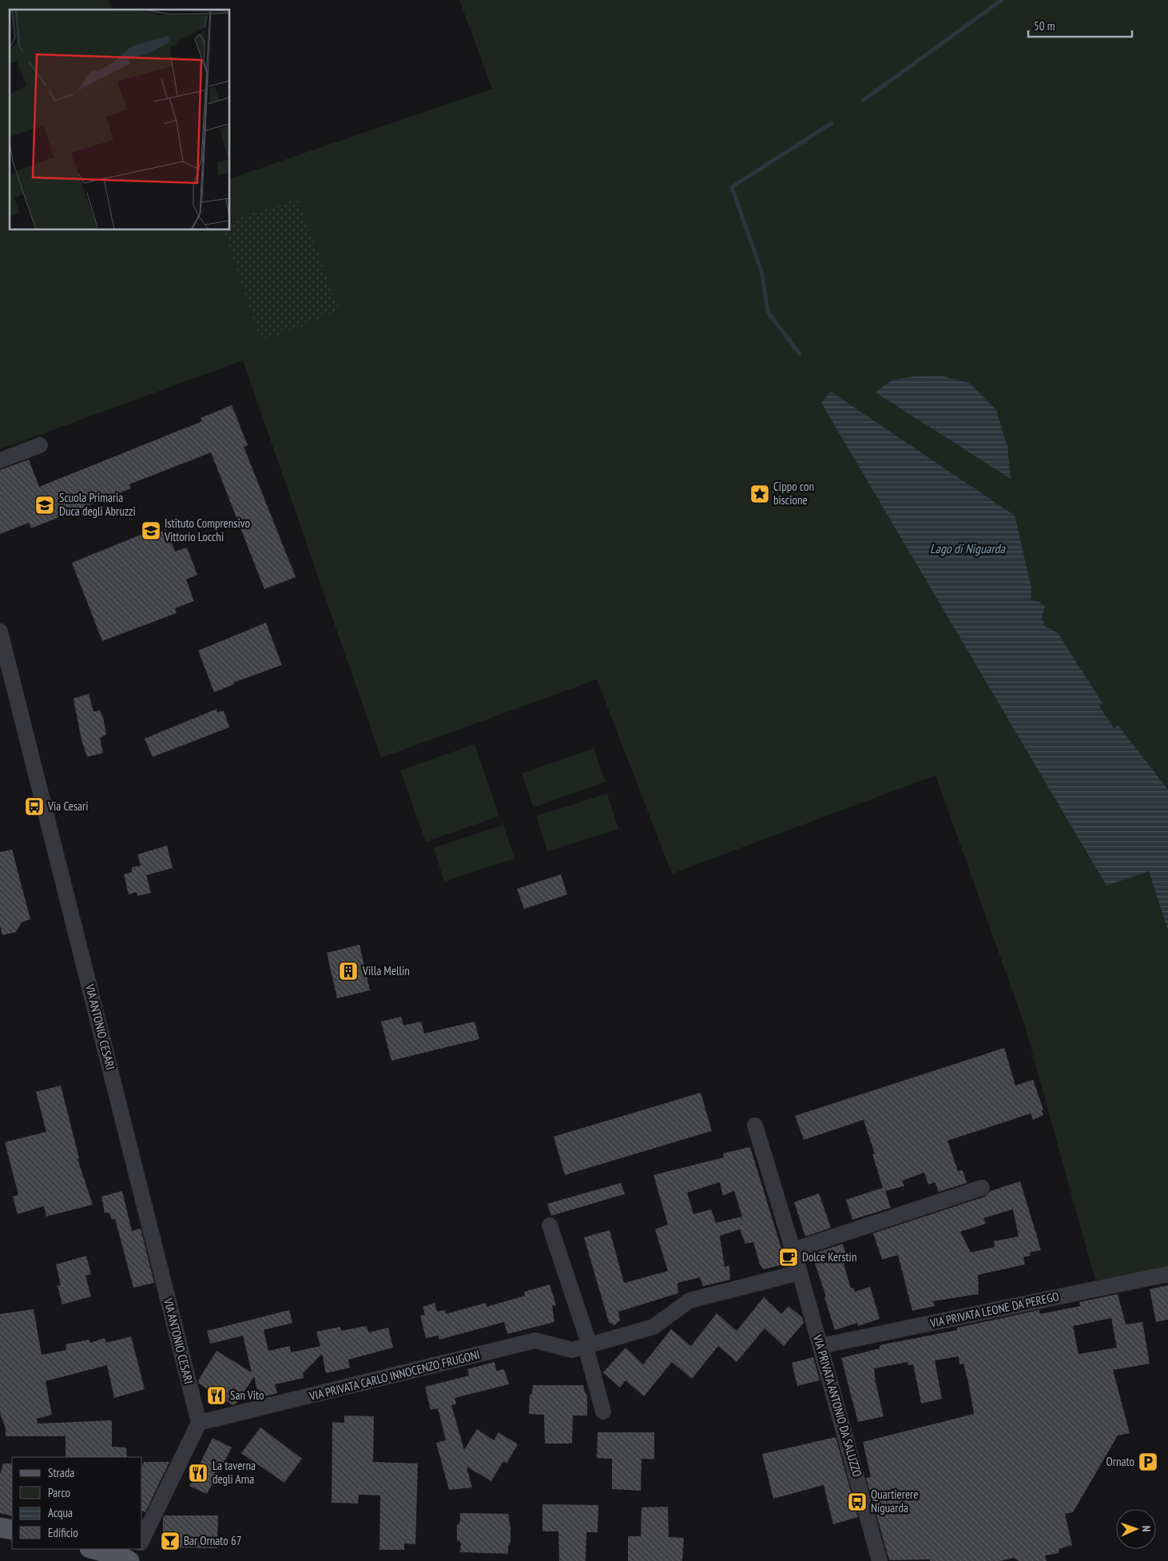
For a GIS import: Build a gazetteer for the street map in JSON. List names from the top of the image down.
{
  "streets": {
    "street": [
      "VIA ANTONIO CESARI",
      "VIA PRIVATA LEONE DA PEREGO",
      "VIA PRIVATA CARLO INNOCENZO FRUGONI",
      "VIA PRIVATA ANTONIO DA SALUZZO"
    ]
  },
  "crossings": [
    ["VIA ANTONIO CESARI", "VIA PRIVATA CARLO INNOCENZO FRUGONI"],
    ["VIA PRIVATA LEONE DA PEREGO", "VIA PRIVATA ANTONIO DA SALUZZO"],
    ["VIA PRIVATA CARLO INNOCENZO FRUGONI", "VIA PRIVATA ANTONIO DA SALUZZO"]
  ],
  "water": ["Lago di Niguarda"],
  "places": {
    "place": ["Cippo con biscione"],
    "school or university": ["Scuola Primaria Duca degli Abruzzi", "Istituto Comprensivo Vittorio Locchi"],
    "bus stop": ["Via Cesari", "Quartierere Niguarda"],
    "building": ["Villa Mellin"],
    "cafe": ["Dolce Kerstin"],
    "restaurant": ["San Vito", "La taverna degli Arna"],
    "parking": ["Ornato"],
    "bar": ["Bar Ornato 67"]
  },
  "legend": [
    "Strada",
    "Parco",
    "Acqua",
    "Edificio"
  ],
  "scale_bar": "50 m",
  "north": "right"
}
